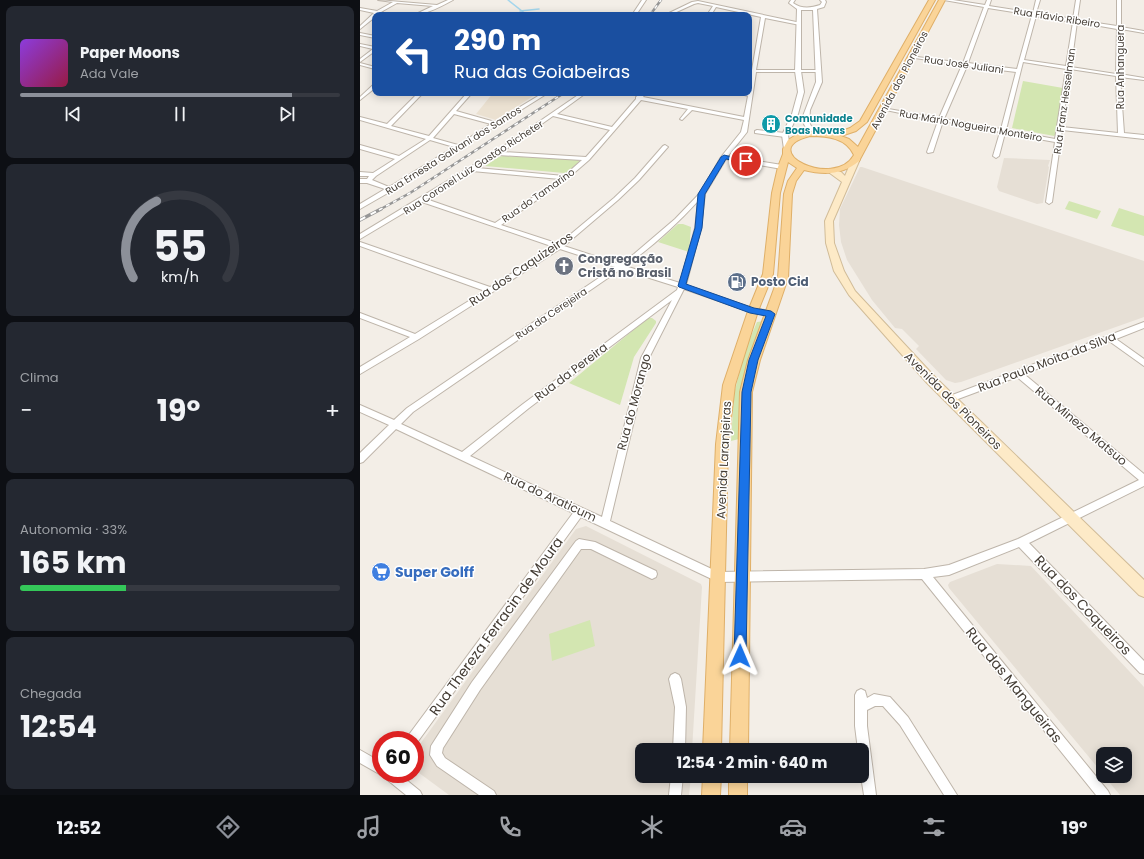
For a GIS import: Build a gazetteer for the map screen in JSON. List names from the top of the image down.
{
  "streets": {
    "main road": ["Avenida dos Pioneiros", "Avenida Laranjeiras"],
    "street": [
      "Rua Flávio Ribeiro",
      "Rua José Juliani",
      "Rua Anhanguera",
      "Rua Franz Hesselman",
      "Rua Mário Nogueira Monteiro",
      "Rua Ernesta Galvani dos Santos",
      "Rua Coronel Luiz Gastão Richeter",
      "Rua do Tamarino",
      "Rua dos Caquizeiros",
      "Rua da Cerejeira",
      "Rua Paulo Moita da Silva",
      "Rua da Pereira",
      "Rua do Morango",
      "Rua Minezo Matsuo",
      "Rua do Araticum",
      "Rua dos Coqueiros",
      "Rua Thereza Ferracin de Moura",
      "Rua das Mangueiras"
    ]
  },
  "crossings": [
    ["Rua Flávio Ribeiro", "Rua Anhanguera"],
    ["Rua Flávio Ribeiro", "Rua Franz Hesselman"],
    ["Rua José Juliani", "Avenida dos Pioneiros"],
    ["Avenida dos Pioneiros", "Rua Mário Nogueira Monteiro"],
    ["Avenida dos Pioneiros", "Rua Paulo Moita da Silva"],
    ["Rua Franz Hesselman", "Rua Mário Nogueira Monteiro"],
    ["Rua da Cerejeira", "Rua do Morango"],
    ["Rua da Cerejeira", "Rua do Araticum"],
    ["Rua Paulo Moita da Silva", "Rua Minezo Matsuo"],
    ["Rua da Pereira", "Rua do Morango"],
    ["Rua da Pereira", "Rua do Araticum"],
    ["Rua do Morango", "Rua do Araticum"],
    ["Avenida Laranjeiras", "Rua do Araticum"],
    ["Rua do Araticum", "Rua Thereza Ferracin de Moura"]
  ],
  "places": {
    "building": ["Comunidade Boas Novas"],
    "church": ["Congregação Cristã no Brasil"],
    "fuel station": ["Posto Cid"],
    "supermarket": ["Super Golff"]
  },
  "page": {
    "turn": ["290 m", "Rua das Goiabeiras"],
    "song": ["Paper Moons", "Ada Vale"],
    "tile": [
      "Clima",
      ["Autonomia · 33%", "165 km"],
      ["Chegada", "12:54"]
    ],
    "heat": ["−", "19°", "+"],
    "limit": "60",
    "trip": "12:54 · 2 min · 640 m",
    "tabs": ["12:52", "19°"],
    "gauge": ["55", "km/h"]
  }
}
